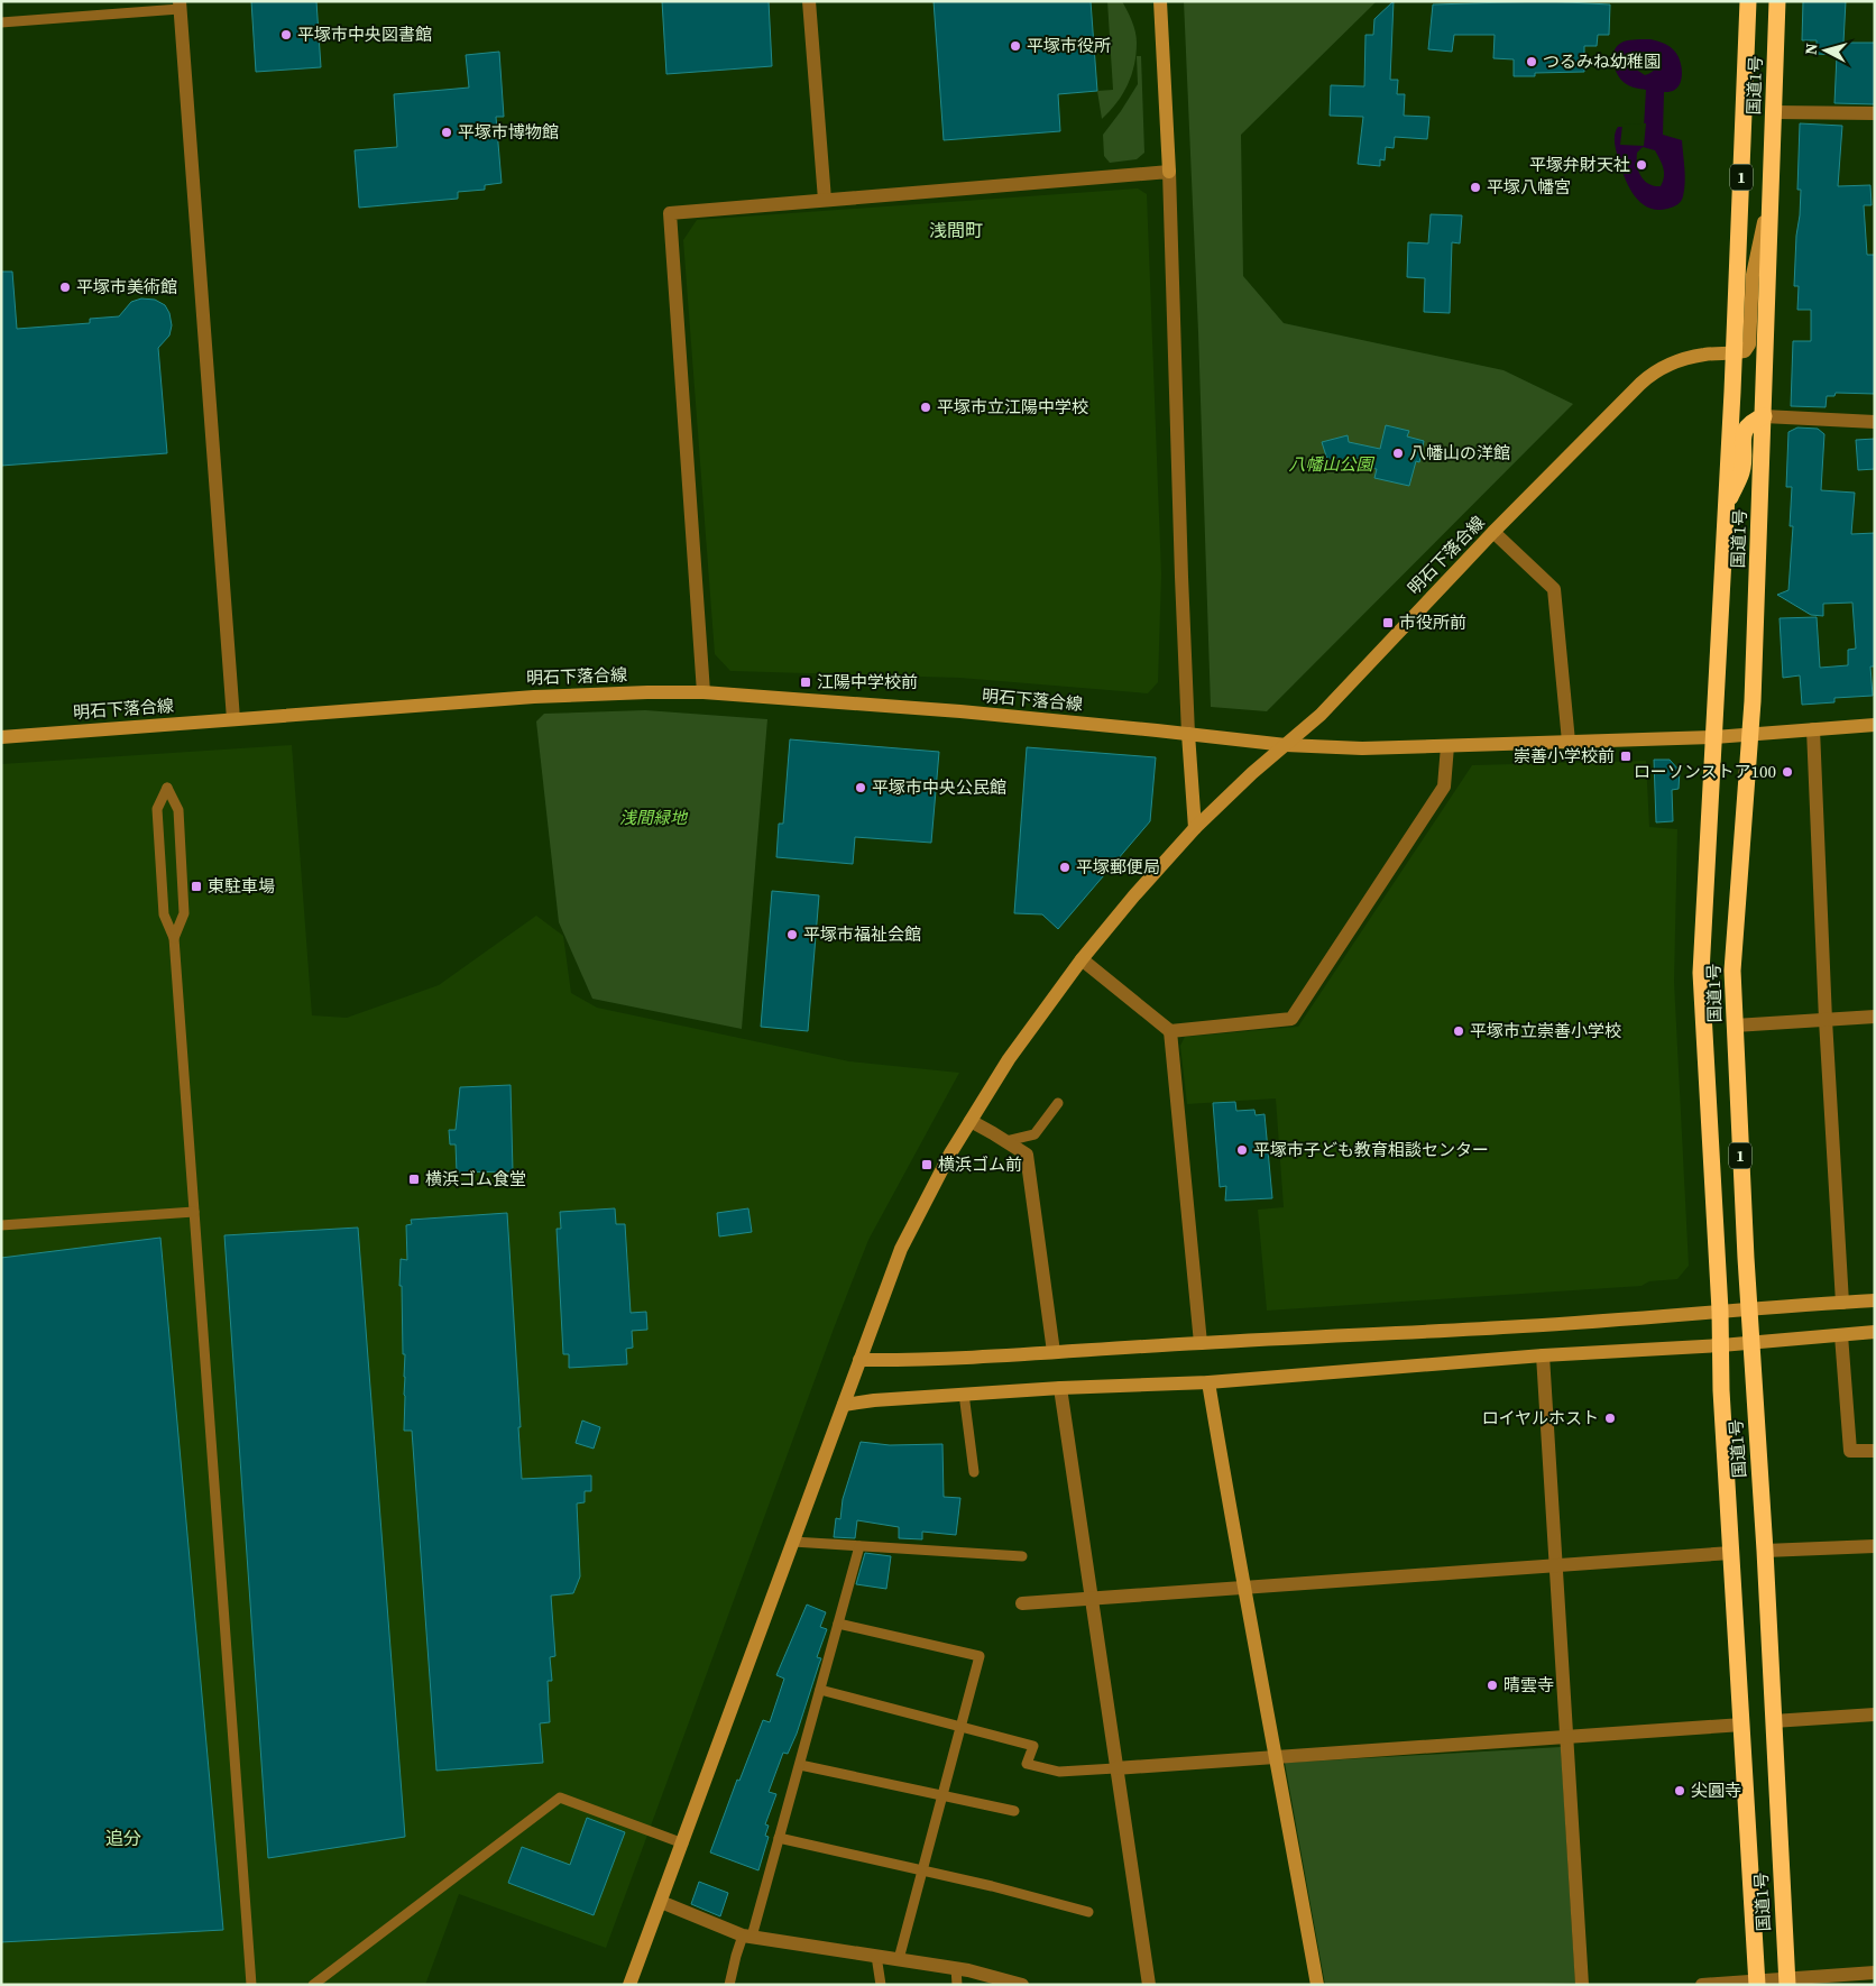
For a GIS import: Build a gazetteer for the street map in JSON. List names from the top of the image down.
{
  "streets": {
    "highway": ["国道1号", "1"],
    "street": ["明石下落合線"]
  },
  "crossings": [
    ["国道1号", "明石下落合線"]
  ],
  "districts": ["浅間町", "追分"],
  "parks": ["八幡山公園", "浅間緑地"],
  "places": {
    "other": [
      "平塚市中央図書館",
      "平塚市役所",
      "つるみね幼稚園",
      "平塚市博物館",
      "平塚弁財天社",
      "平塚八幡宮",
      "平塚市美術館",
      "平塚市立江陽中学校",
      "八幡山の洋館",
      "ローソンストア100",
      "平塚市中央公民館",
      "平塚郵便局",
      "平塚市福祉会館",
      "平塚市立崇善小学校",
      "平塚市子ども教育相談センター",
      "ロイヤルホスト",
      "晴雲寺",
      "尖圓寺"
    ],
    "transit": [
      "市役所前",
      "江陽中学校前",
      "崇善小学校前",
      "東駐車場",
      "横浜ゴム前",
      "横浜ゴム食堂"
    ]
  },
  "north": "left"
}
